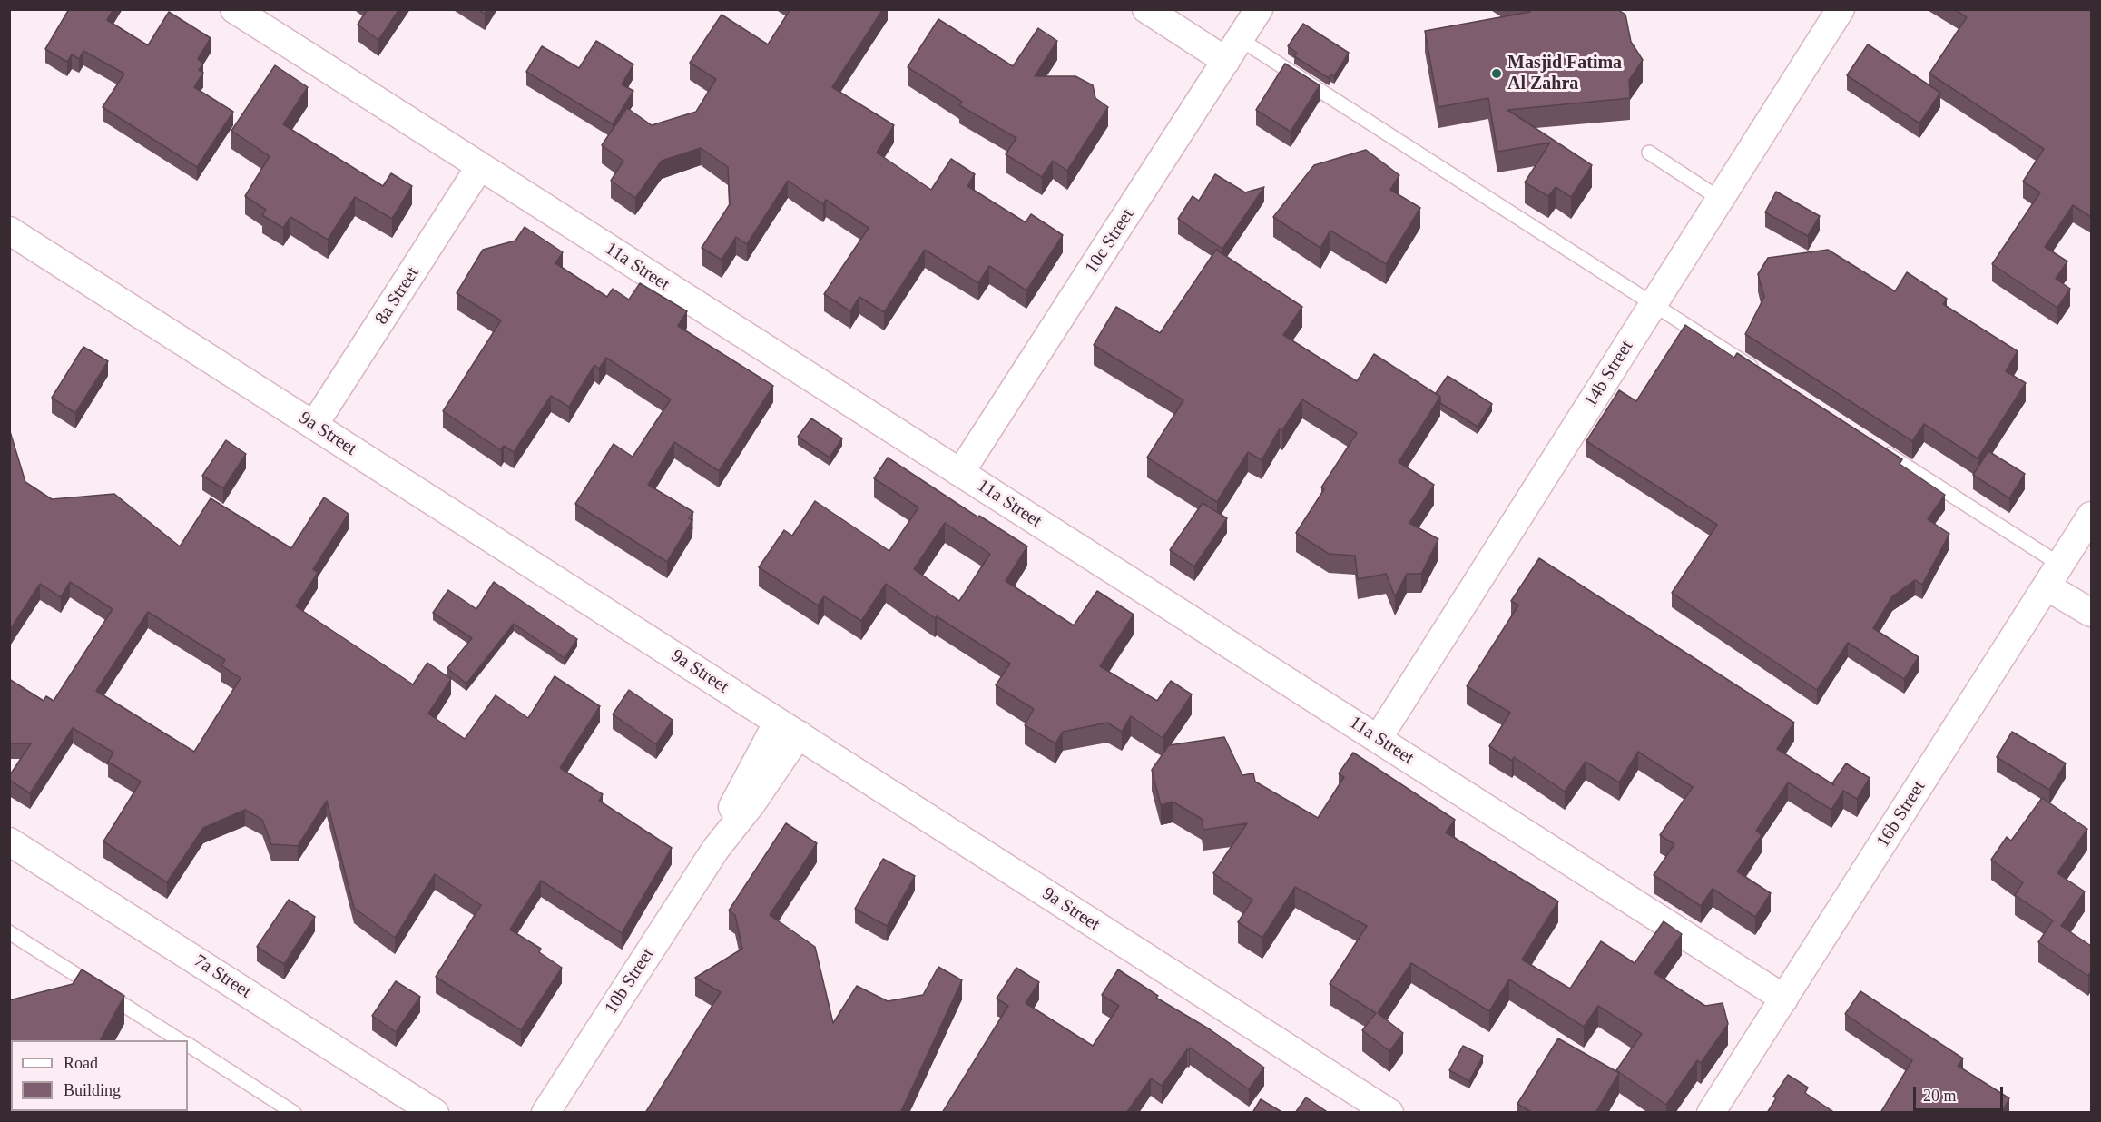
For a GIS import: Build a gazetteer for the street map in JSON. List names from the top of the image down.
{
  "streets": {
    "street": [
      "10c Street",
      "11a Street",
      "8a Street",
      "14b Street",
      "9a Street",
      "16b Street",
      "7a Street",
      "10b Street"
    ]
  },
  "crossings": [
    ["10c Street", "11a Street"],
    ["11a Street", "8a Street"],
    ["11a Street", "14b Street"],
    ["11a Street", "16b Street"],
    ["8a Street", "9a Street"],
    ["9a Street", "10b Street"]
  ],
  "places": ["Masjid Fatima Al Zahra"],
  "legend": ["Road", "Building"],
  "scale_bar": "20 m"
}
